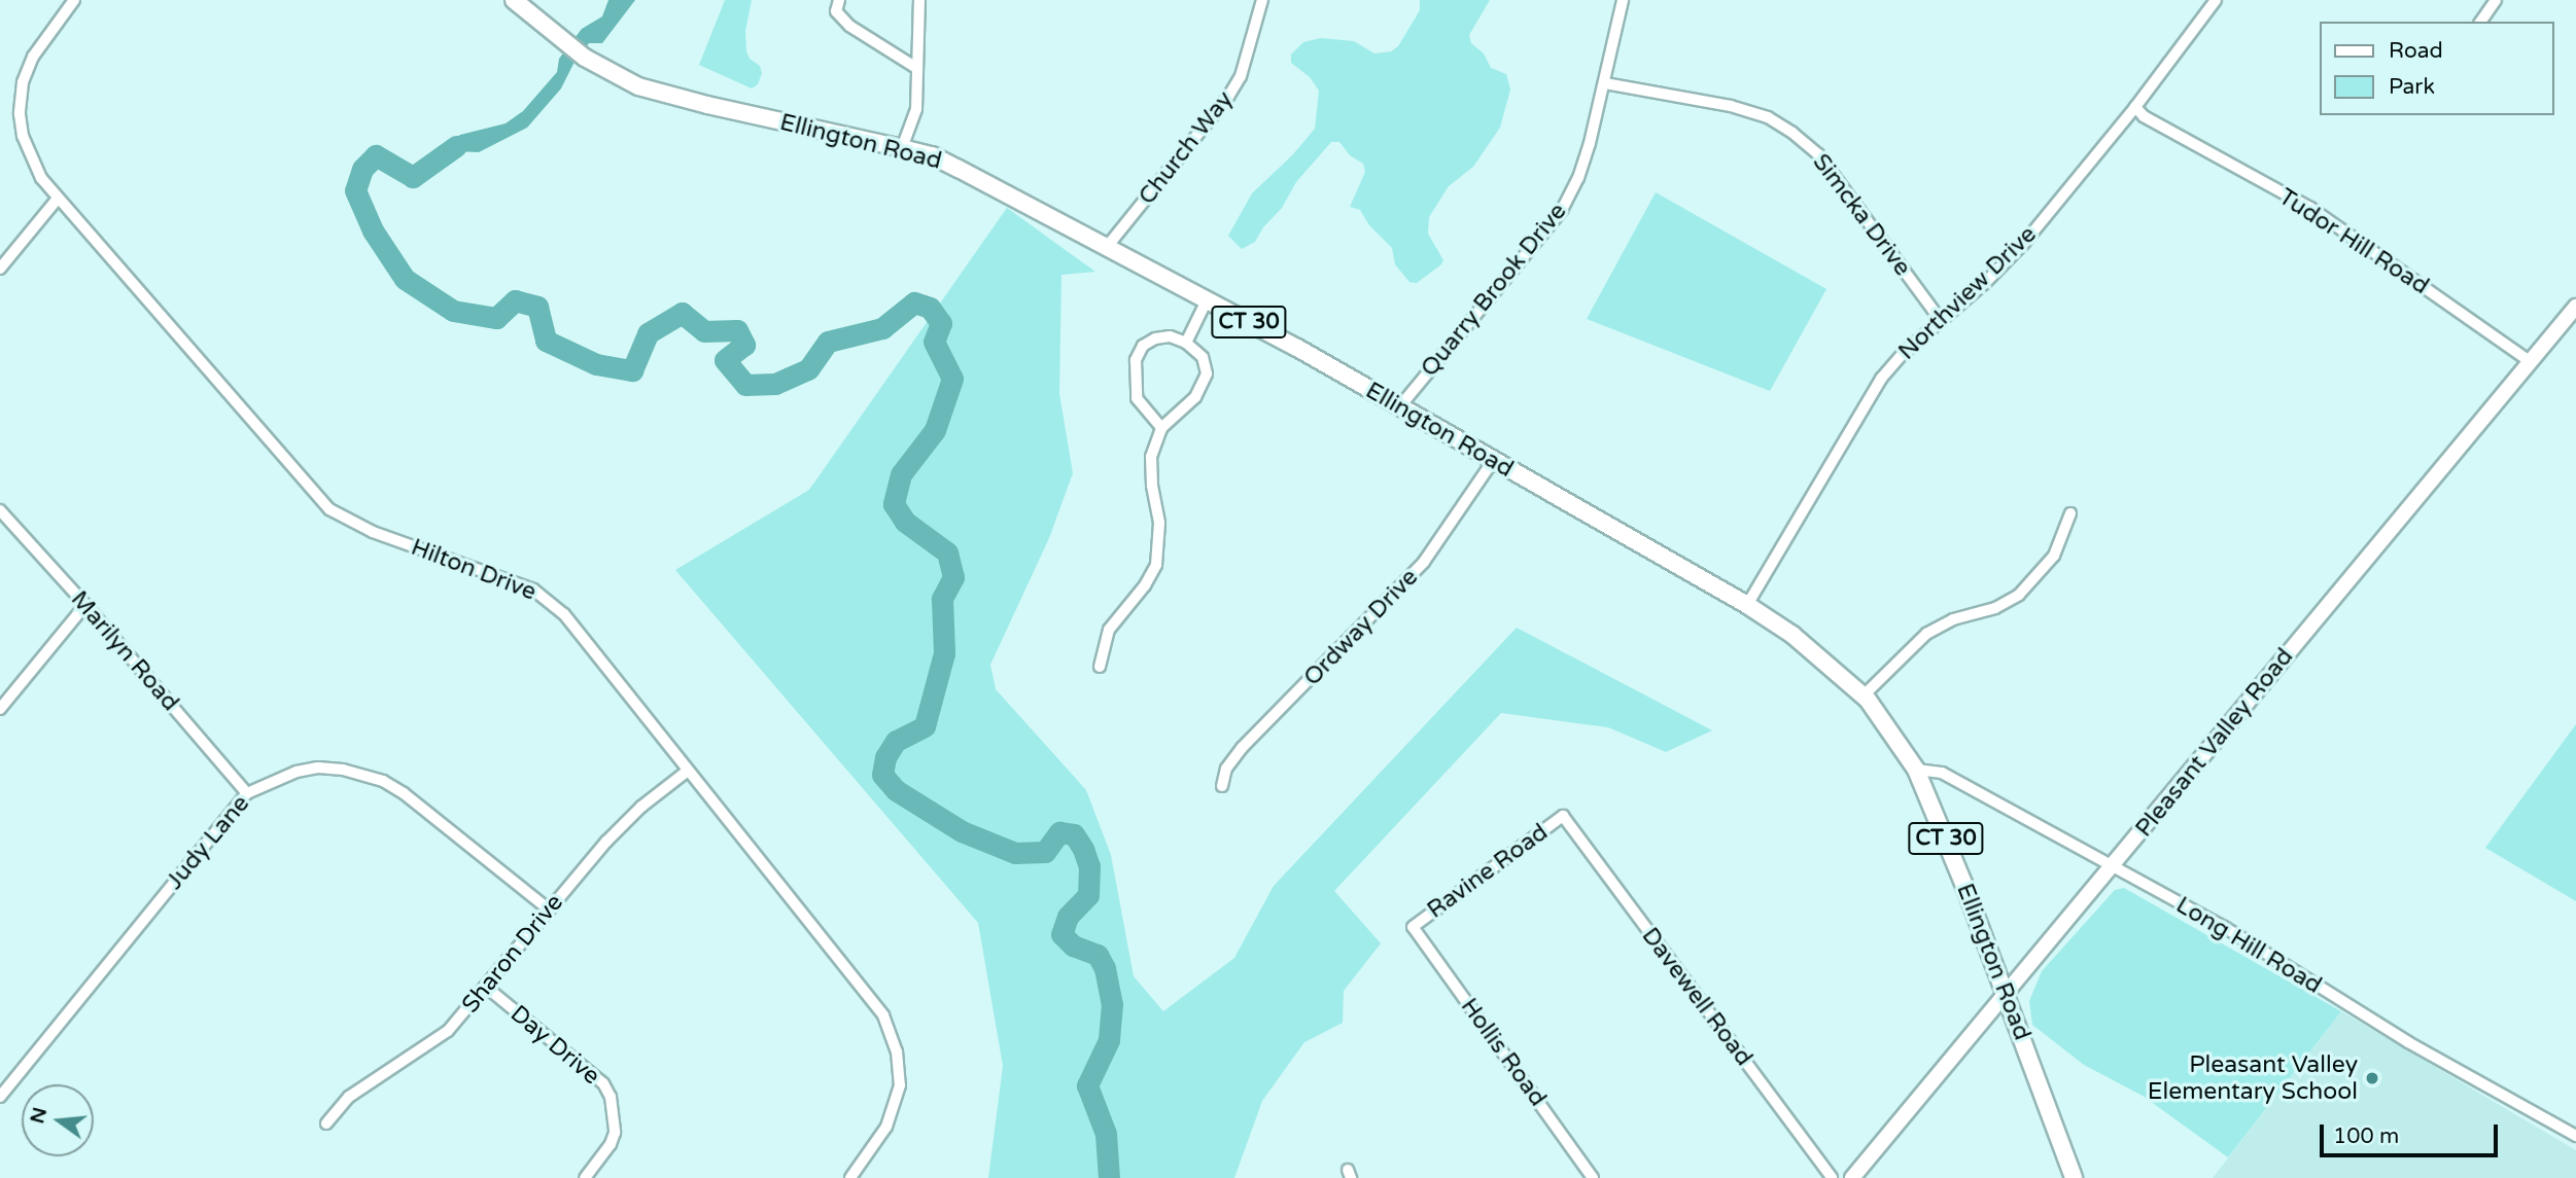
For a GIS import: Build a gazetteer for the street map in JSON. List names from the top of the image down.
{
  "streets": {
    "main road": ["Ellington Road", "CT 30", "Pleasant Valley Road"],
    "street": [
      "Church Way",
      "Simcka Drive",
      "Tudor Hill Road",
      "Quarry Brook Drive",
      "Northview Drive",
      "Hilton Drive",
      "Ordway Drive",
      "Marilyn Road",
      "Judy Lane",
      "Ravine Road",
      "Long Hill Road",
      "Sharon Drive",
      "Davewell Road",
      "Day Drive",
      "Hollis Road"
    ]
  },
  "crossings": [
    ["Ellington Road", "Church Way"],
    ["Ellington Road", "Quarry Brook Drive"],
    ["Ellington Road", "Northview Drive"],
    ["Ellington Road", "Ordway Drive"],
    ["Ellington Road", "Pleasant Valley Road"],
    ["Ellington Road", "Long Hill Road"],
    ["Simcka Drive", "Quarry Brook Drive"],
    ["Simcka Drive", "Northview Drive"],
    ["Tudor Hill Road", "Northview Drive"],
    ["Tudor Hill Road", "Pleasant Valley Road"],
    ["Hilton Drive", "Sharon Drive"],
    ["Marilyn Road", "Judy Lane"],
    ["Pleasant Valley Road", "Long Hill Road"],
    ["Judy Lane", "Sharon Drive"],
    ["Ravine Road", "Davewell Road"],
    ["Ravine Road", "Hollis Road"],
    ["Sharon Drive", "Day Drive"]
  ],
  "places": ["Pleasant Valley Elementary School"],
  "legend": ["Road", "Park"],
  "scale_bar": "100 m",
  "north": "left"
}
